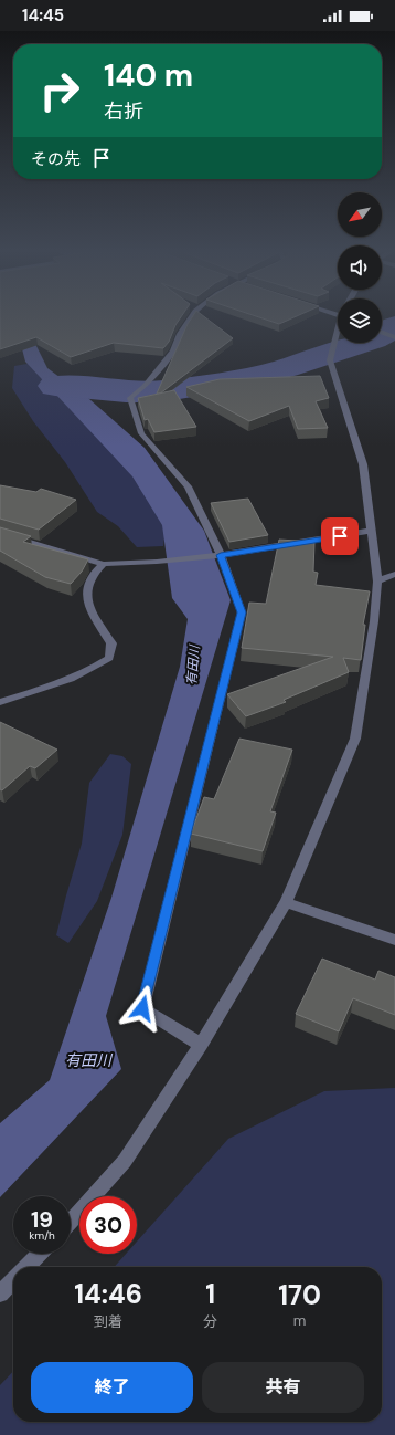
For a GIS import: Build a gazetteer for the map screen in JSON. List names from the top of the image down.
{
  "water": ["有田川"],
  "north": "bottom left",
  "page": {
    "status": "14:45",
    "turn": ["140 m", "右折"],
    "then": "その先",
    "speed": "19 km/h",
    "limit": "30",
    "eta": [
      "14:46",
      "到着",
      "1",
      "分",
      "170",
      "m"
    ],
    "buttons": ["終了", "共有"]
  }
}
